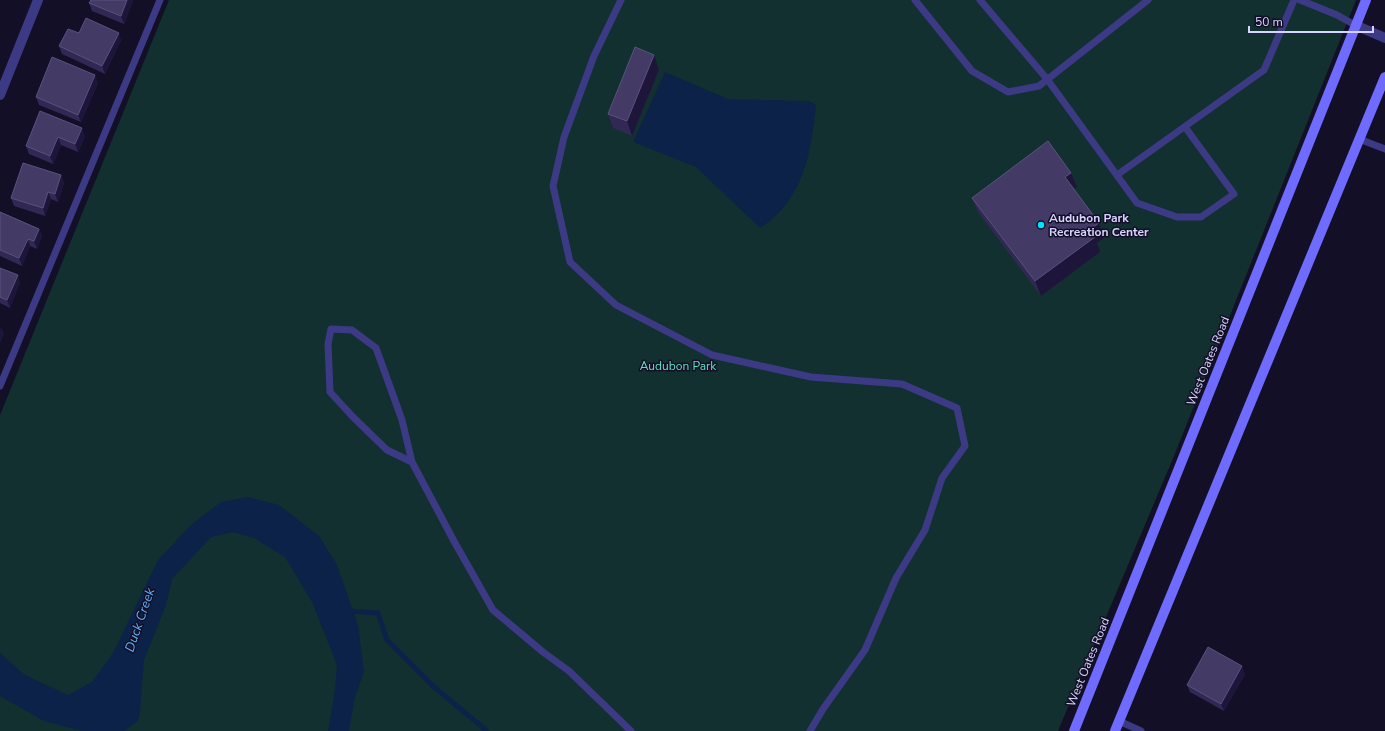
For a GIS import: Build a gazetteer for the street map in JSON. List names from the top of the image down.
{
  "streets": {
    "main road": ["West Oates Road"]
  },
  "water": ["Duck Creek"],
  "parks": ["Audubon Park"],
  "places": ["Audubon Park Recreation Center"],
  "scale_bar": "50 m"
}
